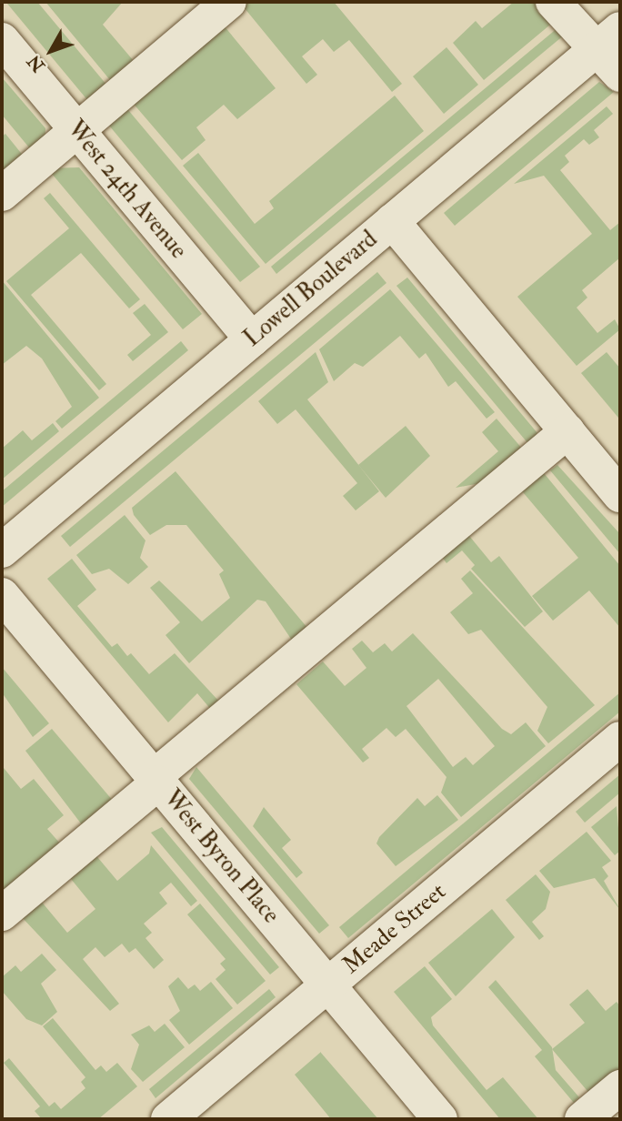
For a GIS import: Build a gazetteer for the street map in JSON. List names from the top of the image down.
{
  "streets": {
    "street": [
      "West 24th Avenue",
      "Lowell Boulevard",
      "West Byron Place",
      "Meade Street"
    ]
  },
  "crossings": [
    ["West 24th Avenue", "Lowell Boulevard"],
    ["West Byron Place", "Meade Street"]
  ],
  "north": "bottom left"
}
